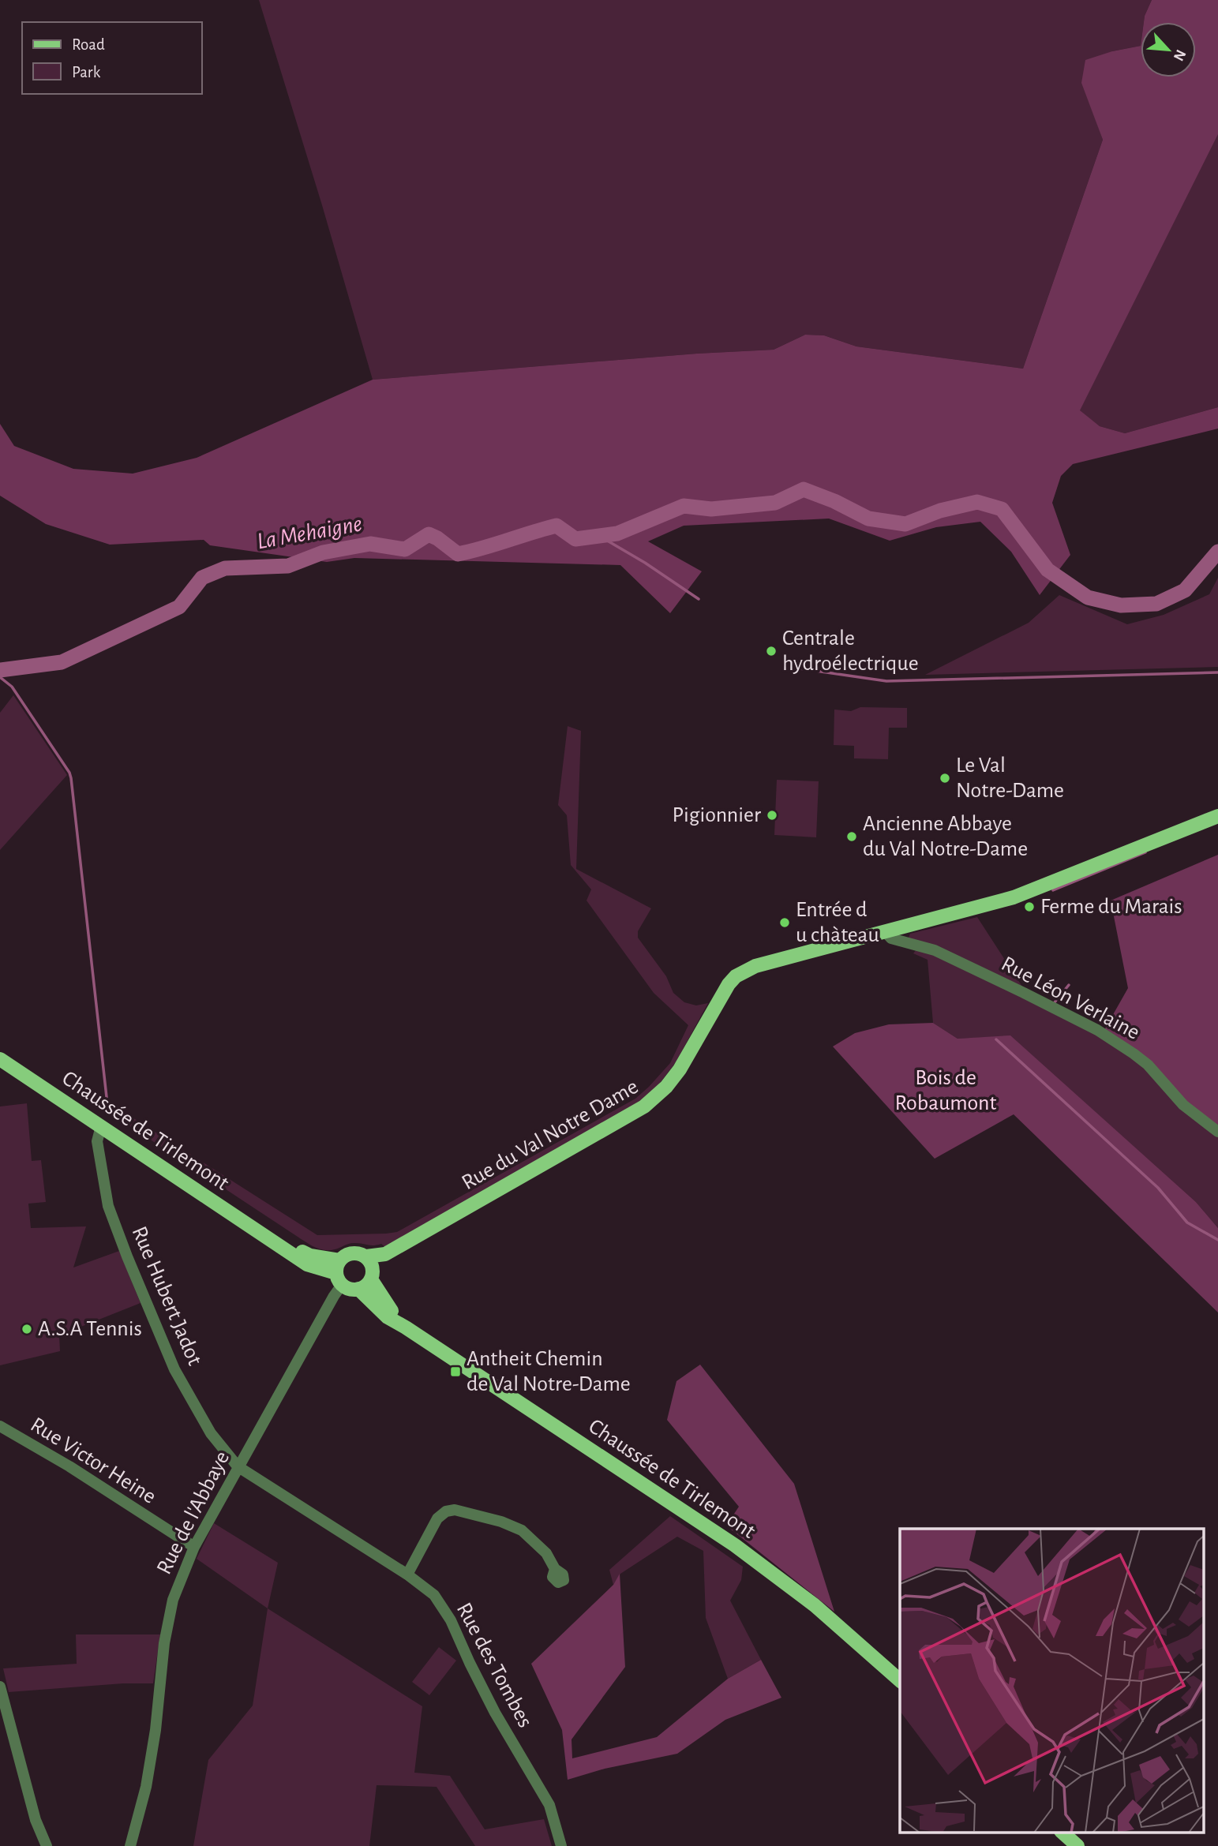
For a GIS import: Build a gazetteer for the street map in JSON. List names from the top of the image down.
{
  "streets": {
    "main road": ["Chaussée de Tirlemont", "Rue du Val Notre Dame"],
    "street": [
      "Rue Léon Verlaine",
      "Rue Hubert Jadot",
      "Rue Victor Heine",
      "Rue de l'Abbaye",
      "Rue des Tombes"
    ]
  },
  "crossings": [
    ["Rue Léon Verlaine", "Rue du Val Notre Dame"],
    ["Chaussée de Tirlemont", "Rue du Val Notre Dame"],
    ["Chaussée de Tirlemont", "Rue Hubert Jadot"],
    ["Chaussée de Tirlemont", "Rue de l'Abbaye"],
    ["Rue du Val Notre Dame", "Rue de l'Abbaye"],
    ["Rue Hubert Jadot", "Rue de l'Abbaye"],
    ["Rue Hubert Jadot", "Rue des Tombes"],
    ["Rue Victor Heine", "Rue de l'Abbaye"],
    ["Rue de l'Abbaye", "Rue des Tombes"]
  ],
  "water": ["La Mehaigne"],
  "parks": ["Bois de Robaumont"],
  "places": {
    "other": [
      "Centrale hydroélectrique",
      "Le Val Notre-Dame",
      "Pigionnier",
      "Ancienne Abbaye du Val Notre-Dame",
      "Ferme du Marais",
      "Entrée d u chàteau",
      "A.S.A Tennis"
    ],
    "transit": ["Antheit Chemin de Val Notre-Dame"]
  },
  "legend": ["Road", "Park"],
  "north": "bottom right"
}
